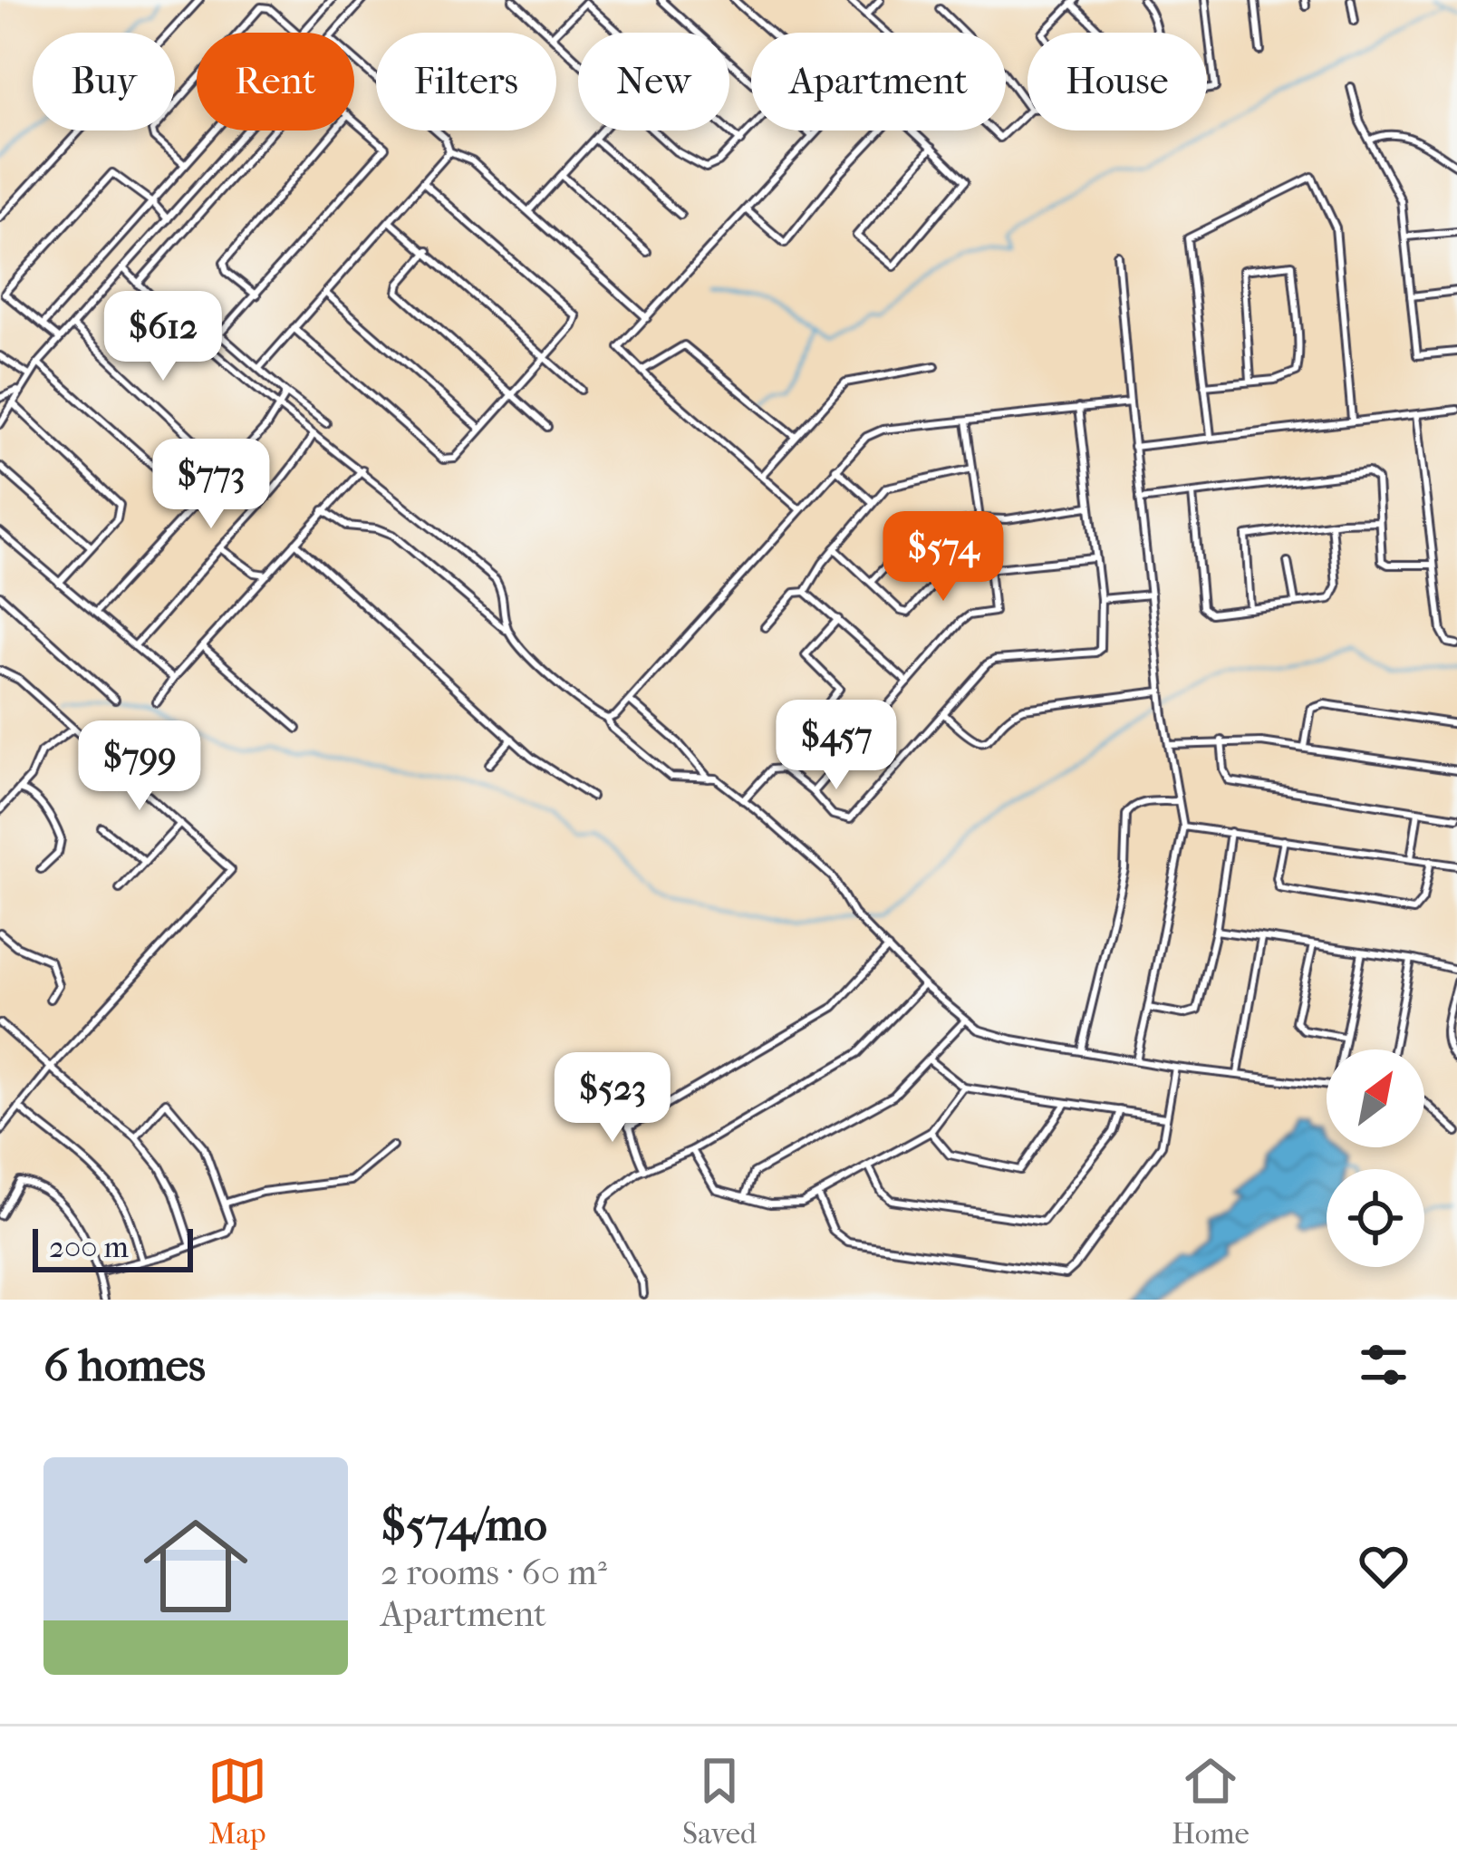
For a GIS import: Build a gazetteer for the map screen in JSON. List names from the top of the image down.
{
  "scale_bar": "200 m",
  "north": "top right",
  "page": {
    "chip": [
      "Buy",
      "Rent",
      "Filters",
      "New",
      "Apartment",
      "House"
    ],
    "price": [
      "$612",
      "$773",
      "$574",
      "$457",
      "$799",
      "$523"
    ],
    "scale": "200 m",
    "heading": "6 homes",
    "list": [
      {
        "name": "$574/mo",
        "note": "2 rooms · 60 m² · Apartment"
      }
    ],
    "tabs": ["Map", "Saved", "Home"]
  }
}
